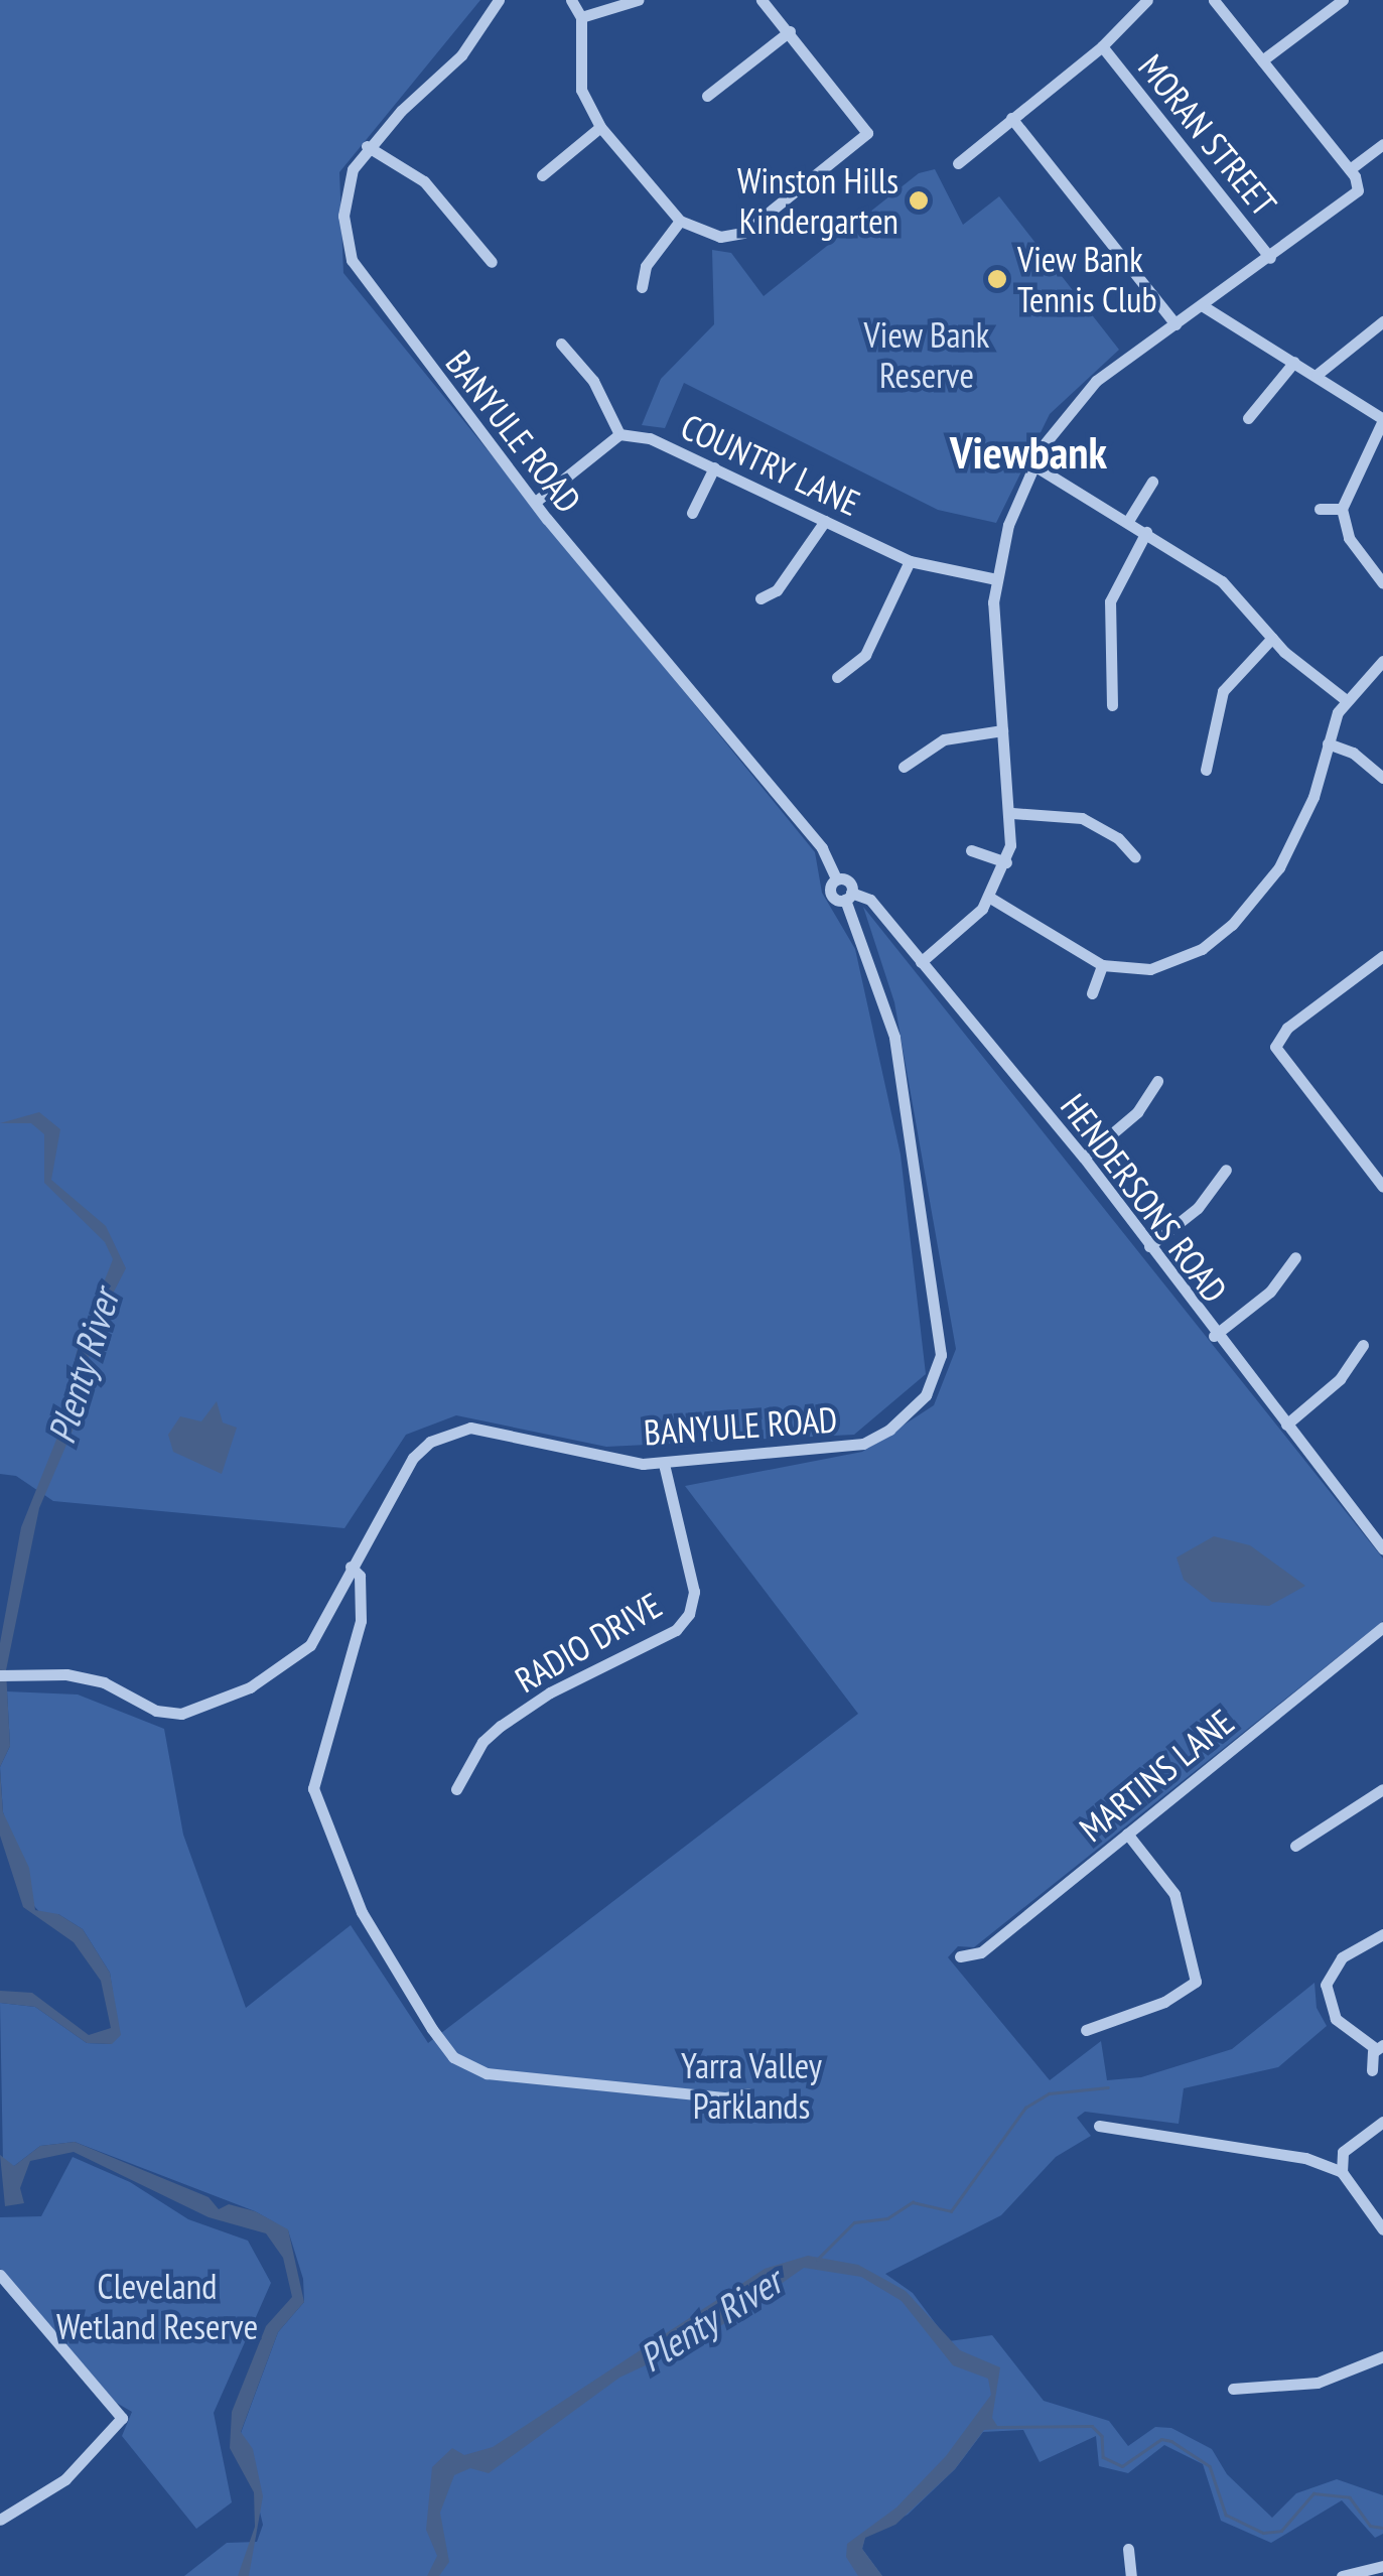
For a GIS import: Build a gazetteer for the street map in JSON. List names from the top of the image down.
{
  "streets": {
    "street": [
      "MORAN STREET",
      "BANYULE ROAD",
      "COUNTRY LANE",
      "HENDERSONS ROAD",
      "RADIO DRIVE",
      "MARTINS LANE"
    ]
  },
  "crossings": [
    ["BANYULE ROAD", "HENDERSONS ROAD"],
    ["BANYULE ROAD", "RADIO DRIVE"]
  ],
  "districts": ["Viewbank"],
  "water": ["Plenty River"],
  "parks": ["View Bank Reserve", "Yarra Valley Parklands", "Cleveland Wetland Reserve"],
  "places": ["Winston Hills Kindergarten", "View Bank Tennis Club"]
}
